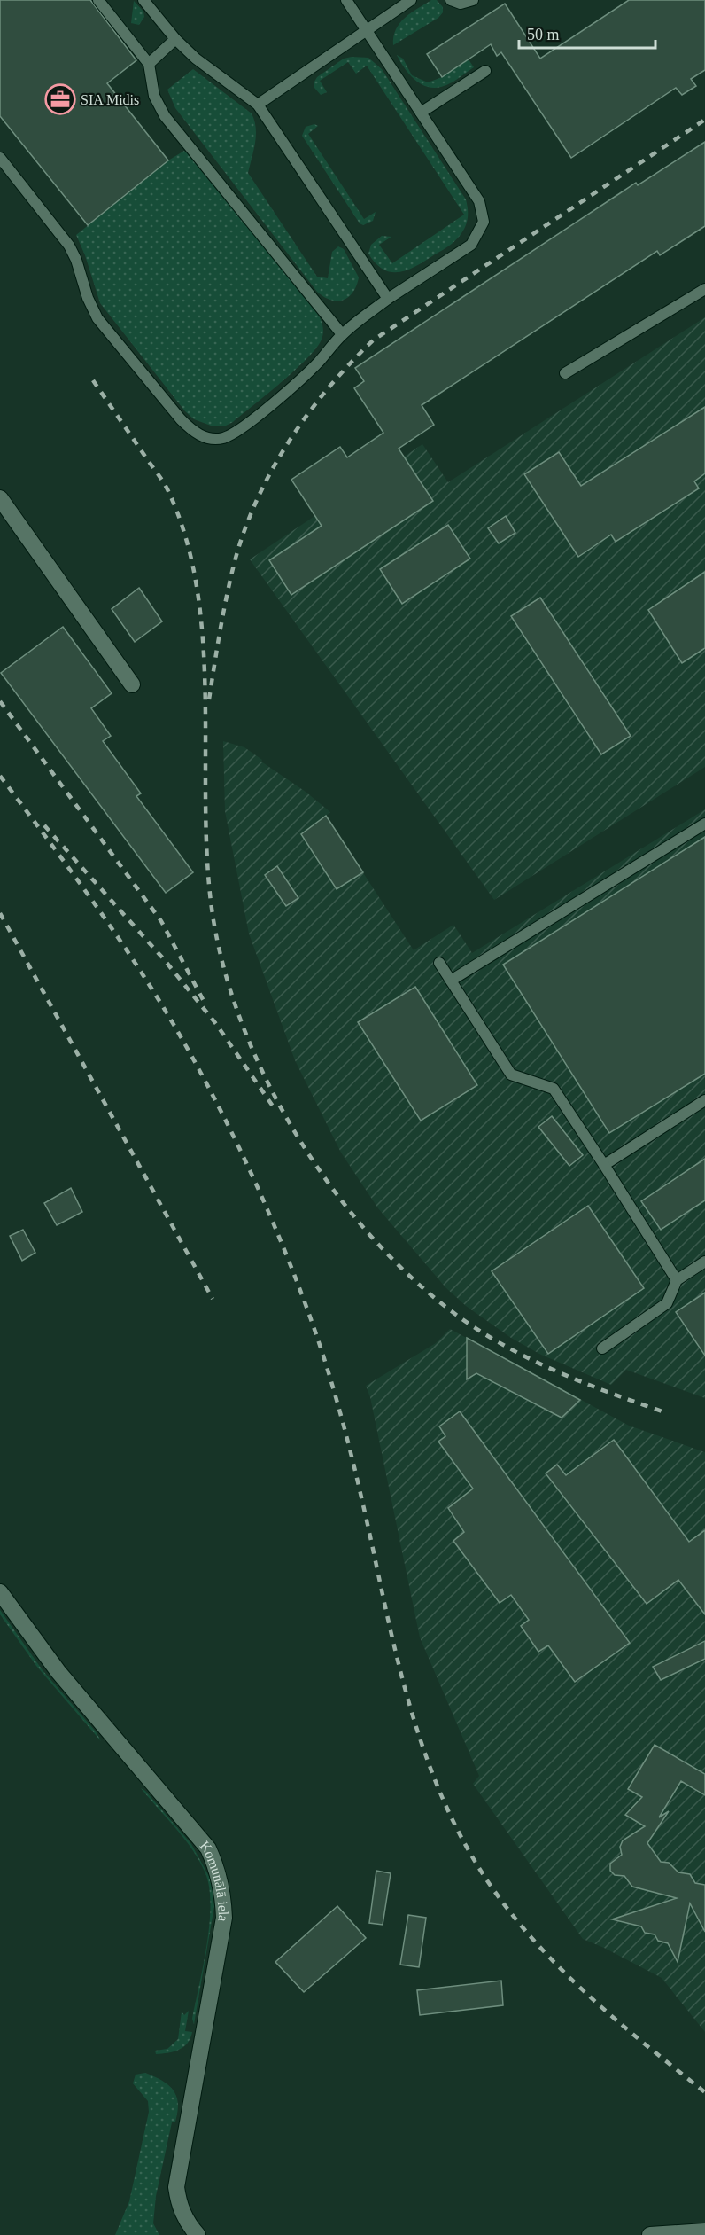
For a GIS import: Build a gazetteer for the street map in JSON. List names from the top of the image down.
{
  "streets": {
    "street": ["Komunālā iela"]
  },
  "places": {
    "office": ["SIA Midis"]
  },
  "scale_bar": "50 m"
}
